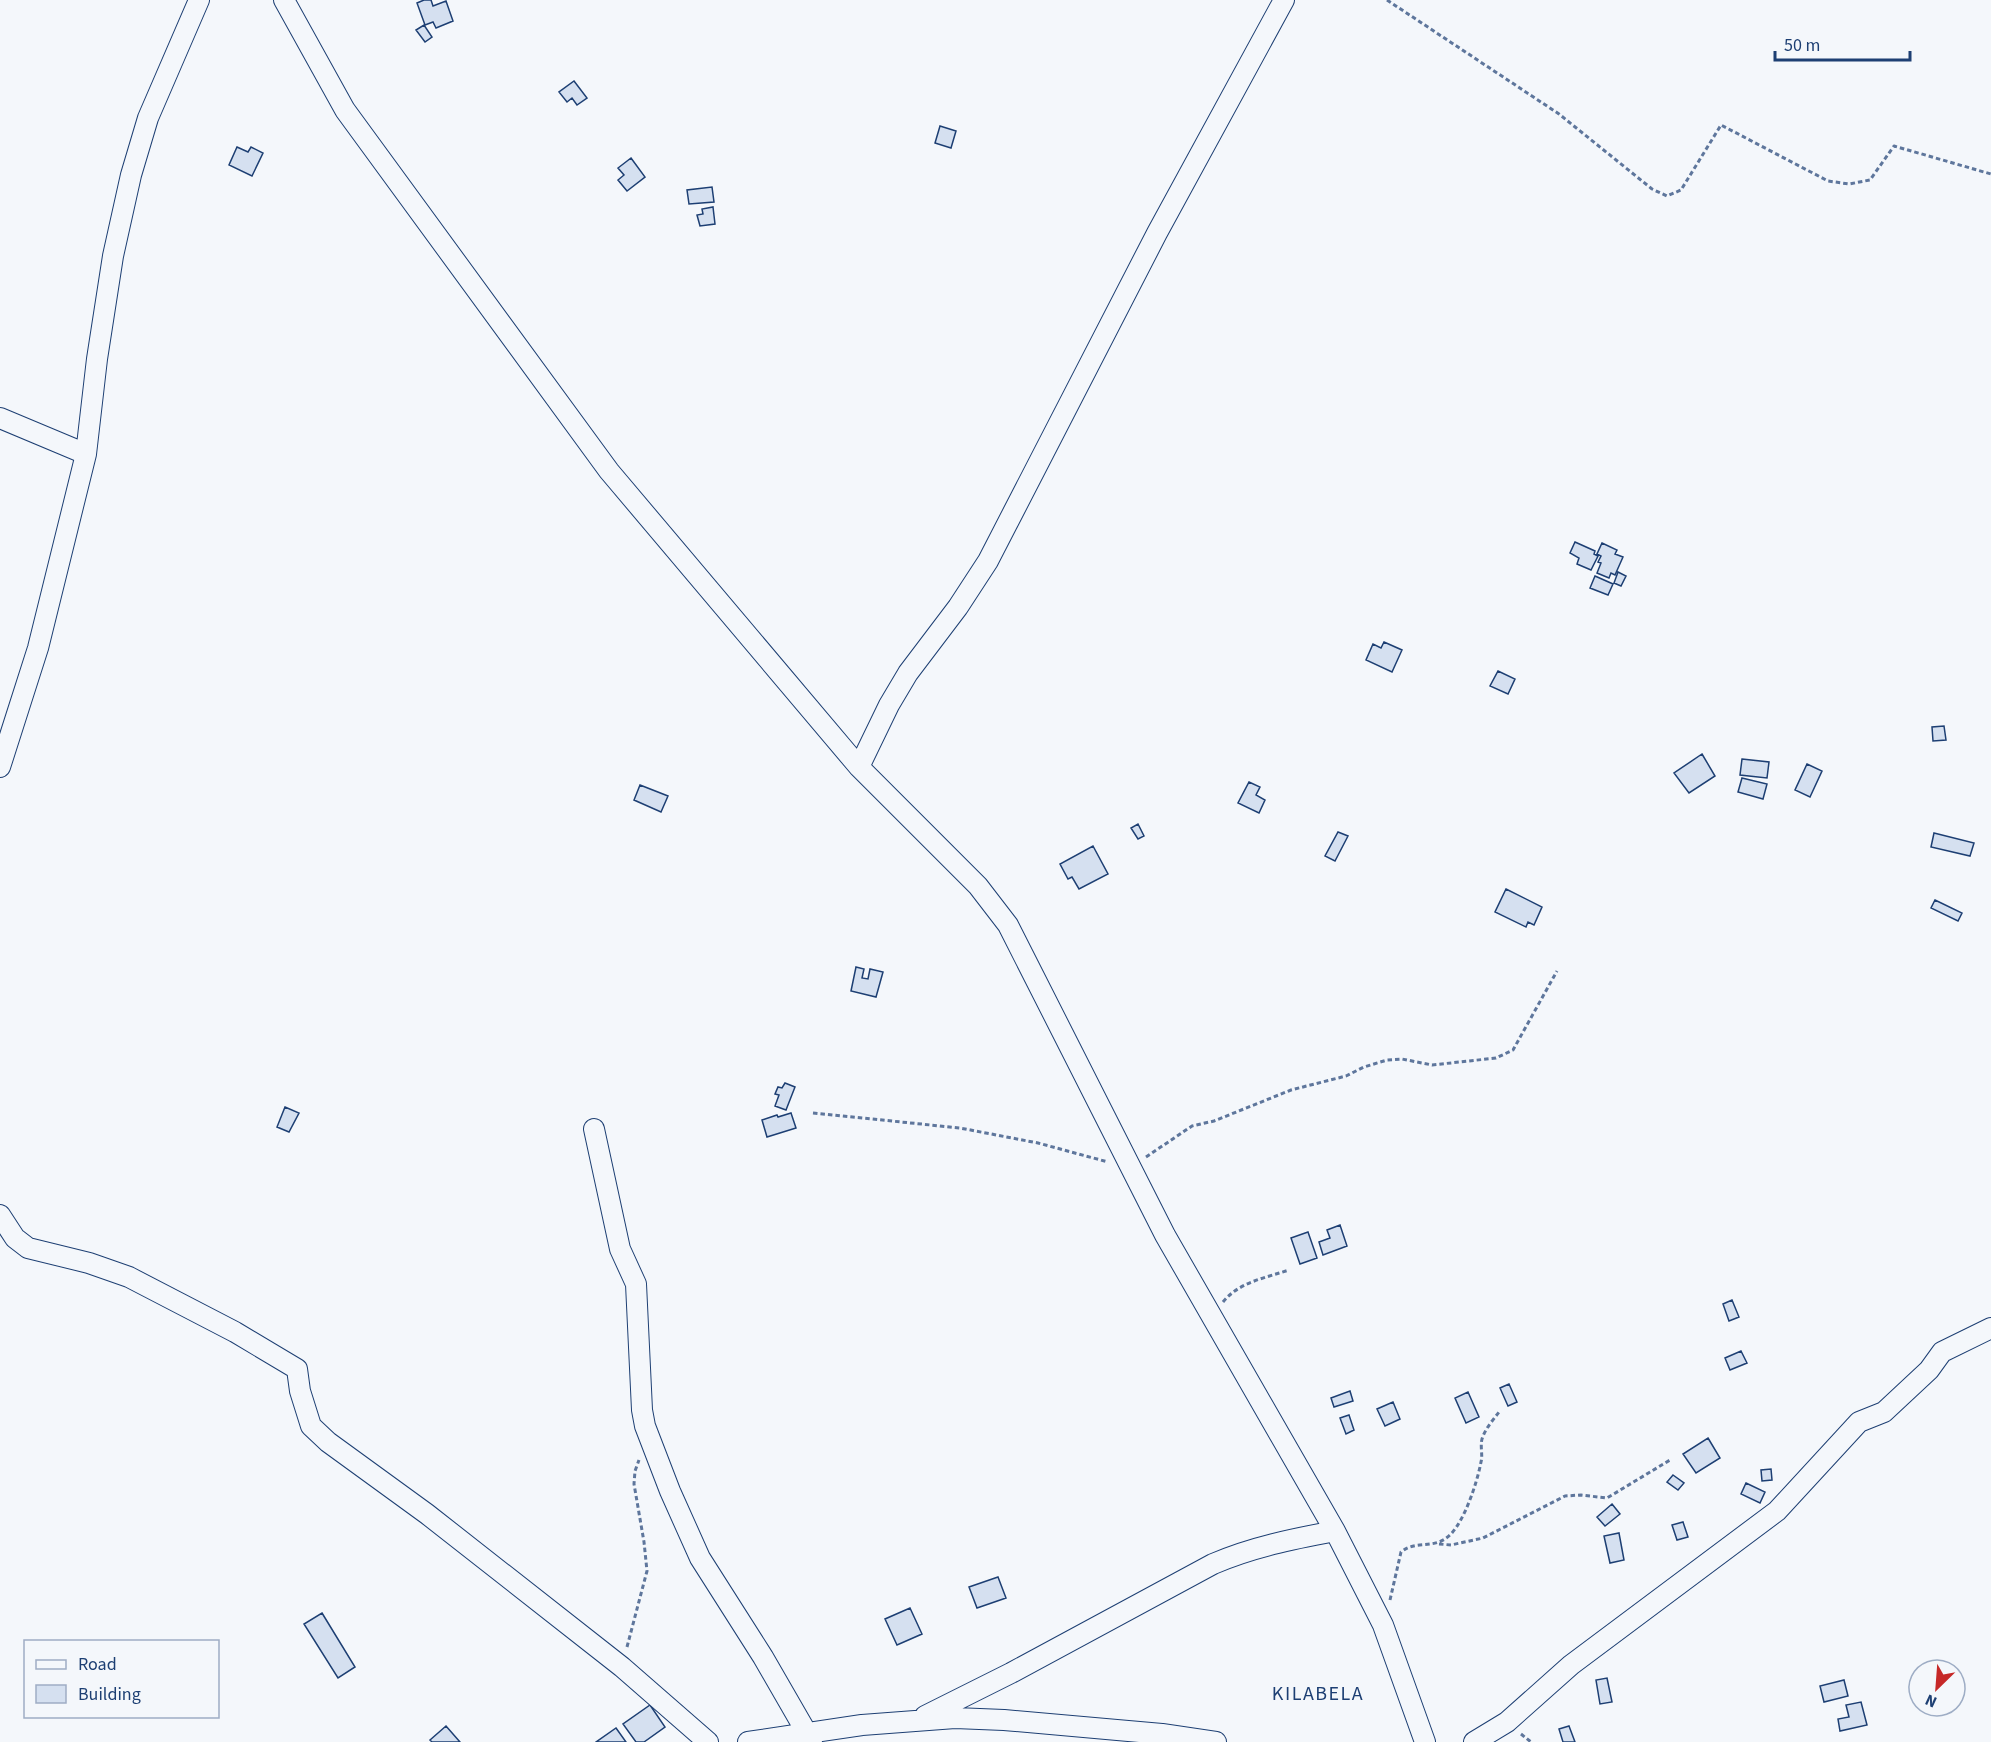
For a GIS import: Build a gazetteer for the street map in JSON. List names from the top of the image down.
{
  "districts": ["KILABELA"],
  "legend": ["Road", "Building"],
  "scale_bar": "50 m",
  "north": "bottom left"
}
